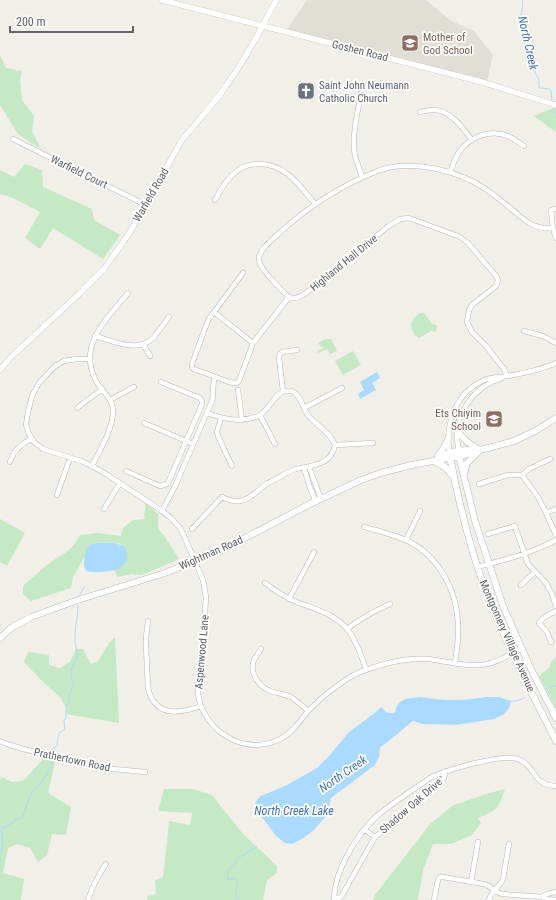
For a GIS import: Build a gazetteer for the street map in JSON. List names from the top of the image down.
{
  "streets": {
    "main road": ["Wightman Road", "Montgomery Village Avenue"],
    "street": [
      "Goshen Road",
      "Warfield Court",
      "Warfield Road",
      "Highland Hall Drive",
      "Aspenwood Lane",
      "Prathertown Road",
      "Shadow Oak Drive"
    ]
  },
  "crossings": [
    ["Goshen Road", "Warfield Road"],
    ["Warfield Court", "Warfield Road"],
    ["Wightman Road", "Montgomery Village Avenue"],
    ["Wightman Road", "Aspenwood Lane"],
    ["Montgomery Village Avenue", "Aspenwood Lane"]
  ],
  "water": ["North Creek", "North Creek Lake"],
  "places": {
    "school or university": ["Mother of God School", "Ets Chiyim School"],
    "church": ["Saint John Neumann Catholic Church"]
  },
  "scale_bar": "200 m"
}
